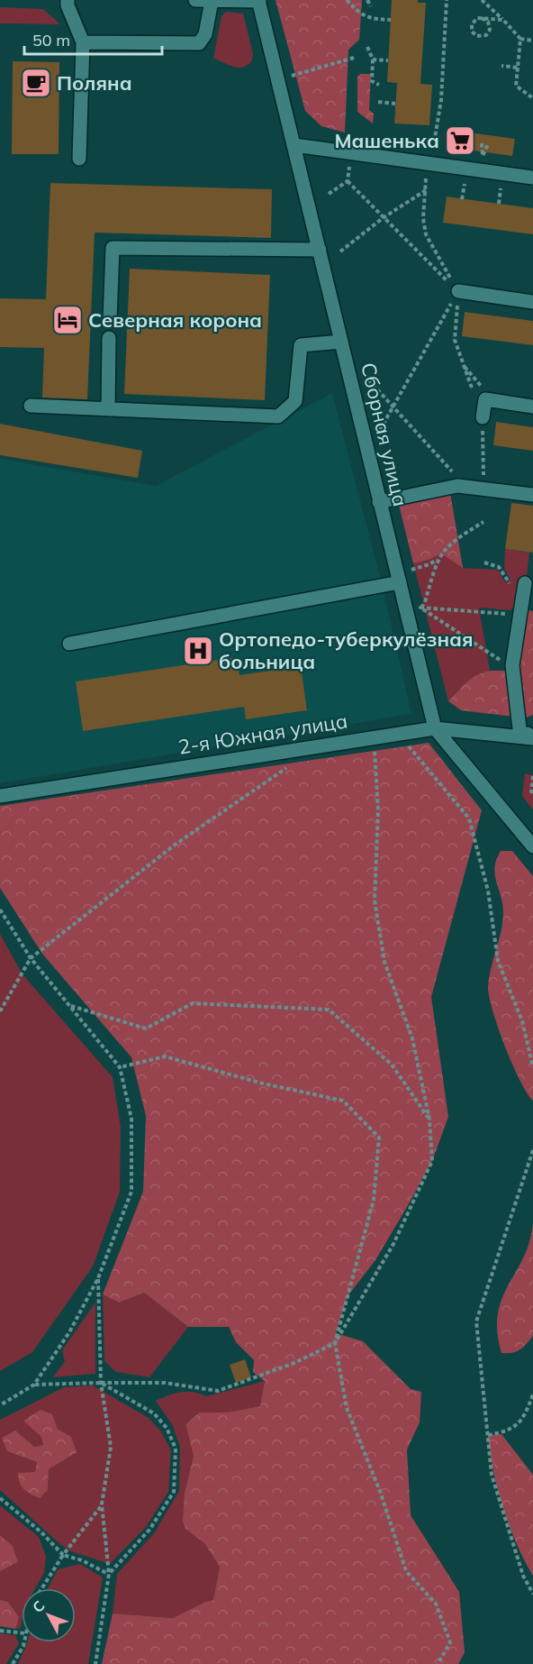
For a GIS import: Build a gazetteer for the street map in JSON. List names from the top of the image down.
{
  "streets": {
    "street": ["Сборная улица", "2-я Южная улица"]
  },
  "crossings": [
    ["Сборная улица", "2-я Южная улица"]
  ],
  "places": {
    "cafe": ["Поляна"],
    "supermarket": ["Машенька"],
    "hotel": ["Северная корона"],
    "hospital": ["Ортопедо-туберкулёзная больница"]
  },
  "scale_bar": "50 m",
  "north": "top left"
}
